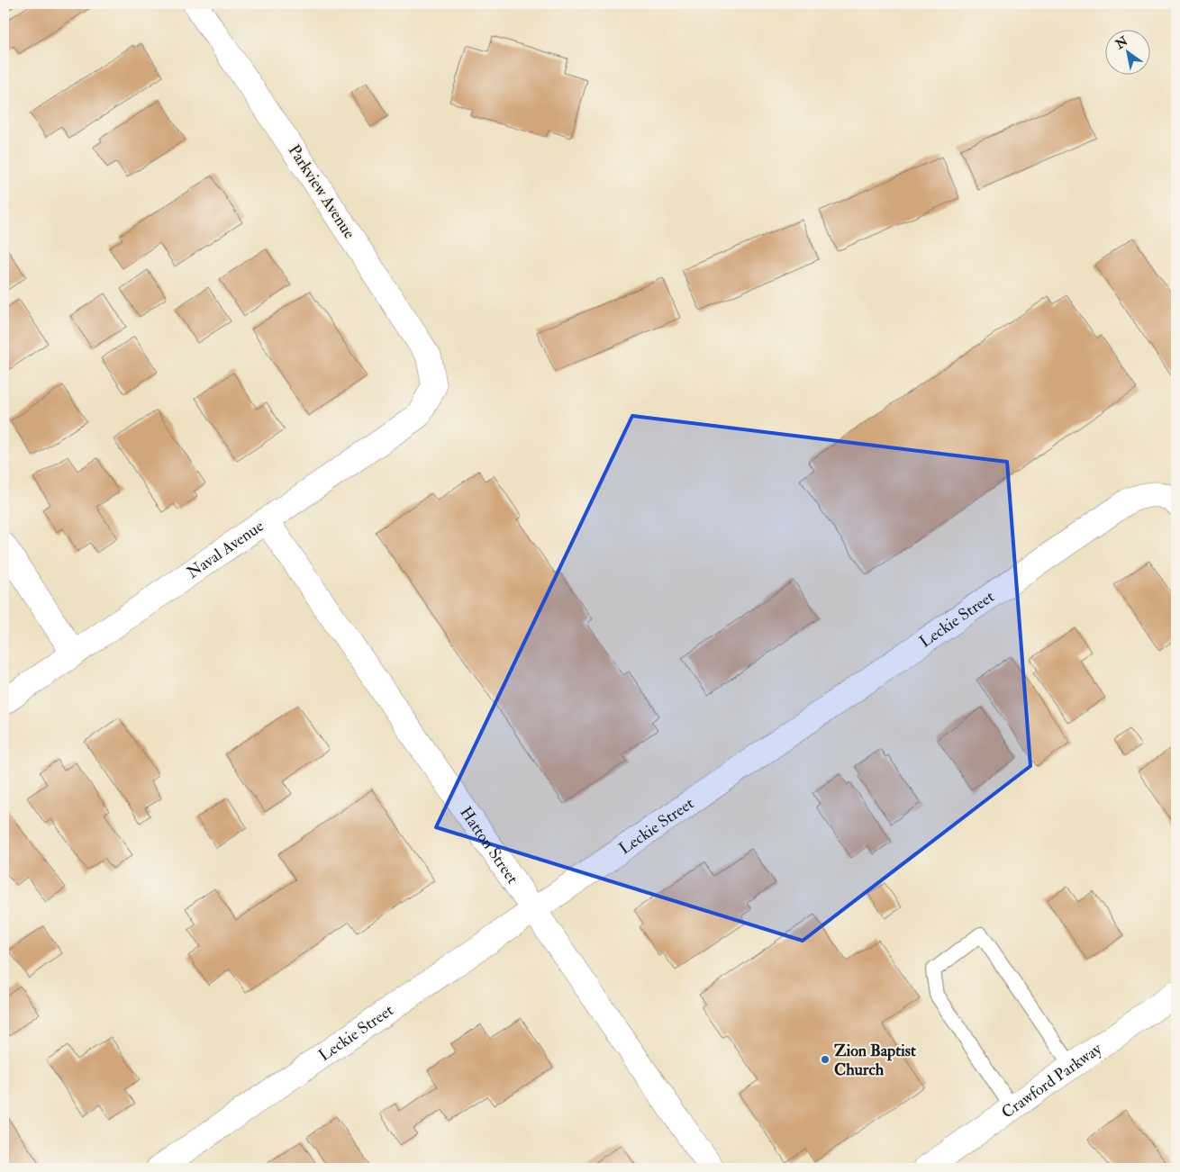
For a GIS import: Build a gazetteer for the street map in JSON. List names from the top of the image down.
{
  "streets": {
    "street": [
      "Parkview Avenue",
      "Naval Avenue",
      "Leckie Street",
      "Hatton Street",
      "Crawford Parkway"
    ]
  },
  "crossings": [
    ["Parkview Avenue", "Naval Avenue"],
    ["Naval Avenue", "Hatton Street"],
    ["Leckie Street", "Hatton Street"]
  ],
  "places": ["Zion Baptist Church"],
  "north": "top left"
}
